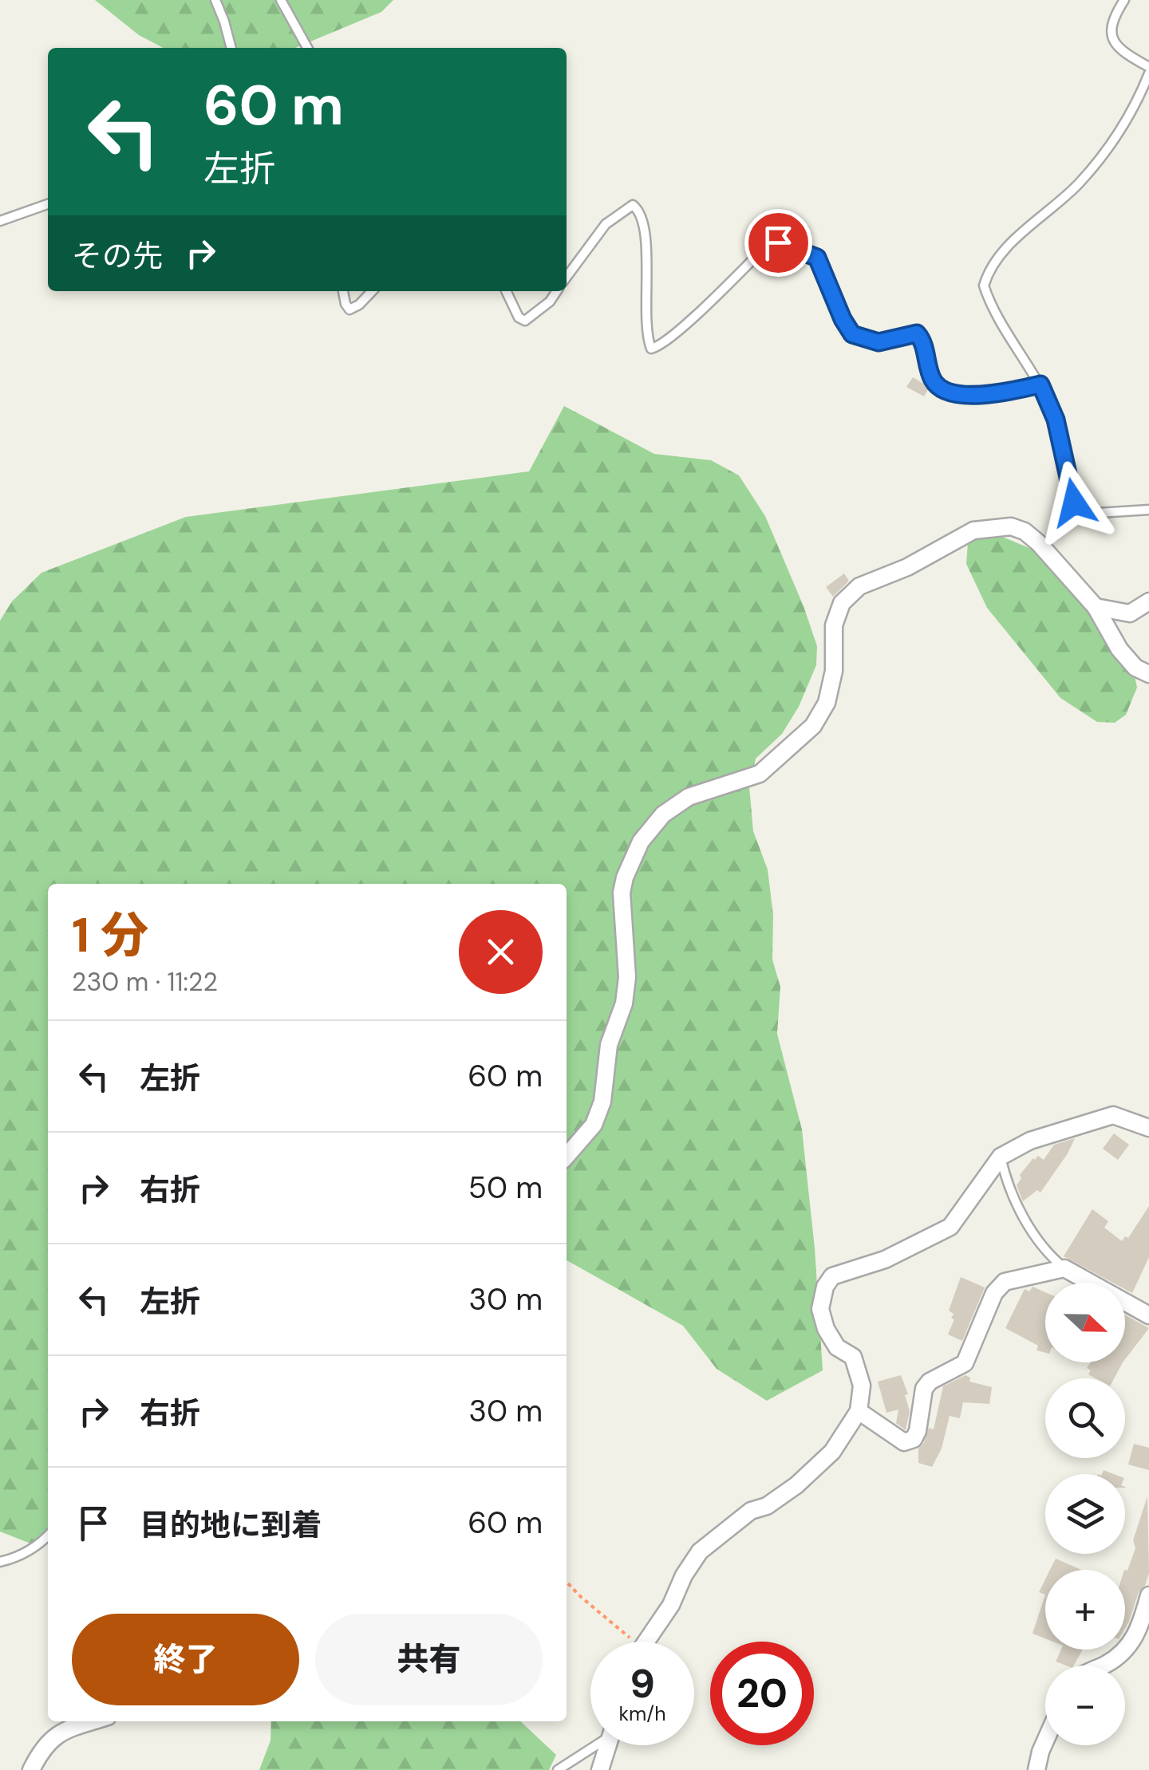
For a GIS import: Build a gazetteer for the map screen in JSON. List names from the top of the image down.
{
  "north": "right",
  "page": {
    "turn": ["60 m", "左折"],
    "then": "その先",
    "heading": ["1 分", "230 m · 11:22"],
    "list": [
      {
        "name": "左折",
        "value": "60 m"
      },
      {
        "name": "右折",
        "value": "50 m"
      },
      {
        "name": "左折",
        "value": "30 m"
      },
      {
        "name": "右折",
        "value": "30 m"
      },
      {
        "name": "目的地に到着",
        "value": "60 m"
      }
    ],
    "map_buttons": ["+", "−"],
    "buttons": ["終了", "共有"],
    "speed": "9 km/h",
    "limit": "20"
  }
}
